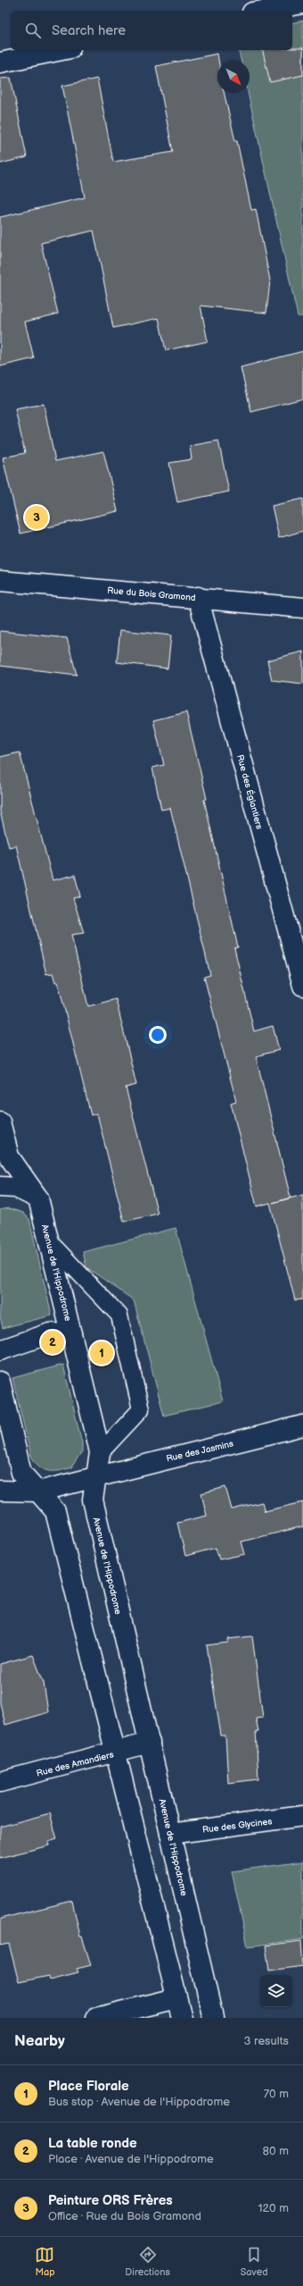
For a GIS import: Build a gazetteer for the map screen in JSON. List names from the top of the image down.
{
  "streets": {
    "street": [
      "Rue du Bois Gramond",
      "Rue des Églantiers",
      "Avenue de l'Hippodrome",
      "Rue des Jasmins",
      "Rue des Amandiers",
      "Rue des Glycines"
    ]
  },
  "crossings": [
    ["Rue du Bois Gramond", "Rue des Églantiers"],
    ["Avenue de l'Hippodrome", "Rue des Jasmins"],
    ["Avenue de l'Hippodrome", "Rue des Amandiers"],
    ["Avenue de l'Hippodrome", "Rue des Glycines"]
  ],
  "north": "bottom right",
  "page": {
    "search": "Search here",
    "pins": ["3", "2", "1"],
    "heading": ["Nearby", "3 results"],
    "list": [
      {
        "mark": "1",
        "name": "Place Florale",
        "note": "Bus stop · Avenue de l'Hippodrome",
        "value": "70 m"
      },
      {
        "mark": "2",
        "name": "La table ronde",
        "note": "Place · Avenue de l'Hippodrome",
        "value": "80 m"
      },
      {
        "mark": "3",
        "name": "Peinture ORS Frères",
        "note": "Office · Rue du Bois Gramond",
        "value": "120 m"
      }
    ],
    "nav": ["Map", "Directions", "Saved"]
  }
}
